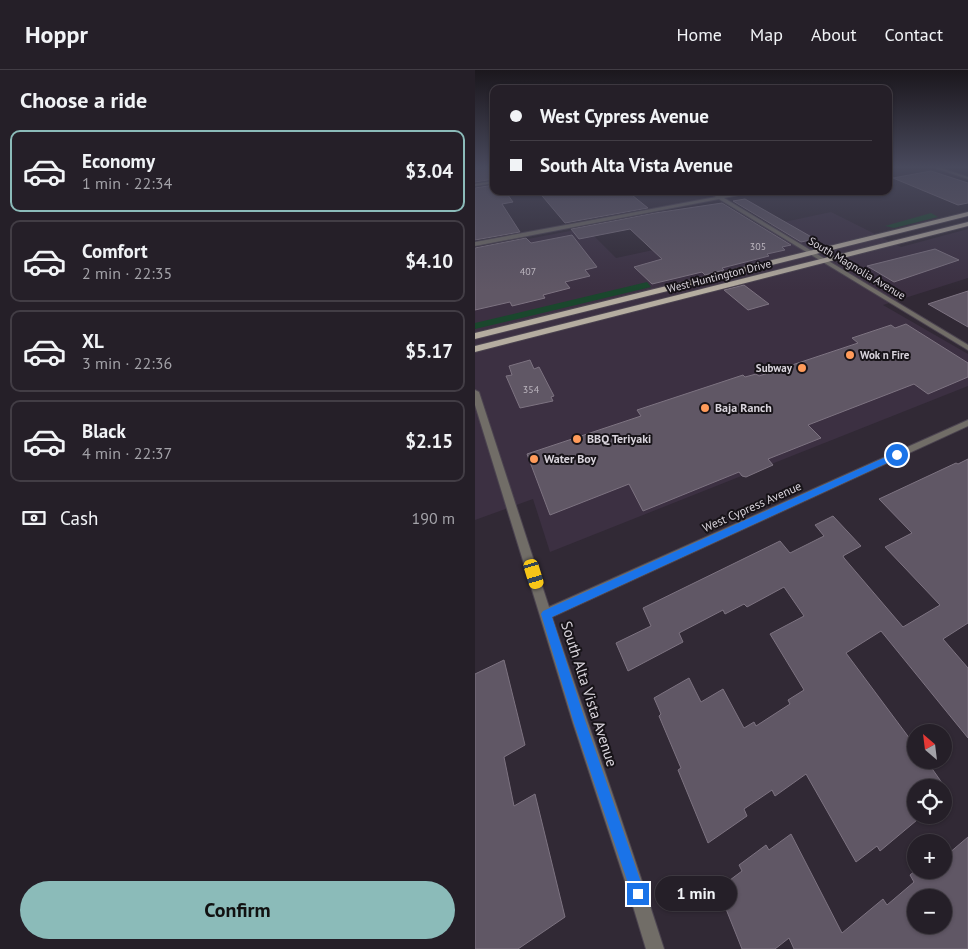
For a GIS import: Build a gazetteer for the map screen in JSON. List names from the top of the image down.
{
  "streets": {
    "main road": ["West Huntington Drive"],
    "street": ["South Magnolia Avenue", "West Cypress Avenue", "South Alta Vista Avenue"]
  },
  "crossings": [
    ["South Magnolia Avenue", "West Huntington Drive"],
    ["West Cypress Avenue", "South Alta Vista Avenue"]
  ],
  "places": [
    "Wok n Fire",
    "Subway",
    "Baja Ranch",
    "BBQ Teriyaki",
    "Water Boy"
  ],
  "house_numbers": ["305", "407", "354"],
  "north": "top left",
  "page": {
    "header": "Hoppr",
    "nav": [
      "Home",
      "Map",
      "About",
      "Contact"
    ],
    "heading": "Choose a ride",
    "banner": ["West Cypress Avenue", "South Alta Vista Avenue"],
    "list": [
      {
        "name": "Economy",
        "note": "1 min · 22:34",
        "value": "$3.04"
      },
      {
        "name": "Comfort",
        "note": "2 min · 22:35",
        "value": "$4.10"
      },
      {
        "name": "XL",
        "note": "3 min · 22:36",
        "value": "$5.17"
      },
      {
        "name": "Black",
        "note": "4 min · 22:37",
        "value": "$2.15"
      }
    ],
    "pay": ["Cash", "190 m"],
    "map_buttons": ["+", "−"],
    "buttons": "Confirm",
    "bubble": "1 min"
  }
}
